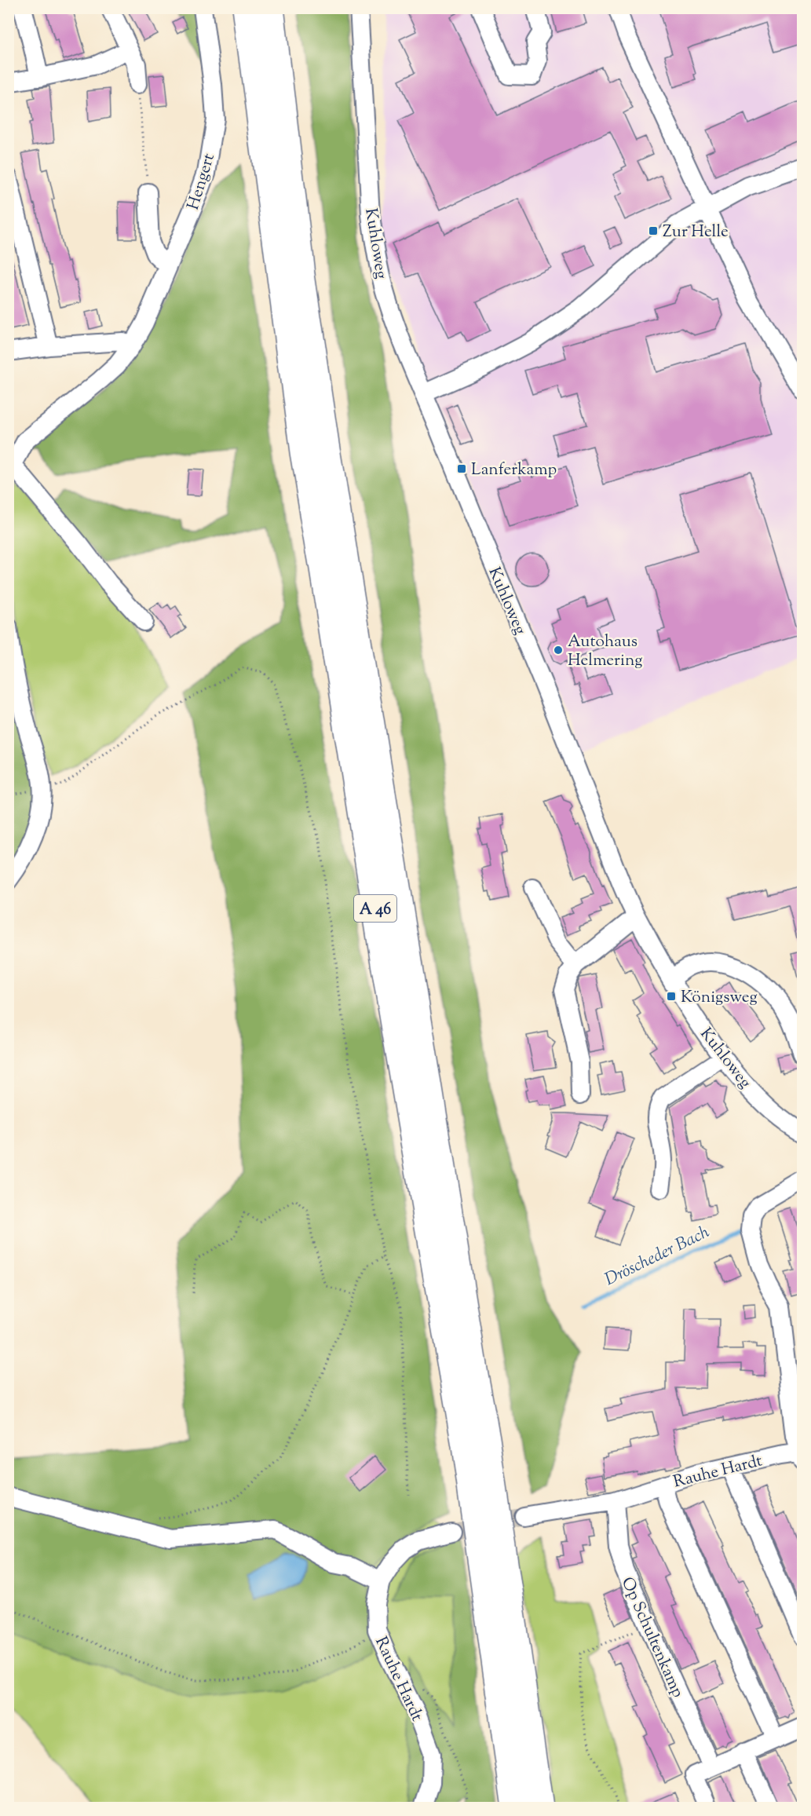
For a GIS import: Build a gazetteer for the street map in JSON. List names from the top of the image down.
{
  "streets": {
    "highway": ["A 46"],
    "street": [
      "Hengert",
      "Kuhloweg",
      "Rauhe Hardt",
      "Op Schultenkamp"
    ]
  },
  "crossings": [
    ["Rauhe Hardt", "Op Schultenkamp"]
  ],
  "water": ["Dröscheder Bach"],
  "places": {
    "transit": ["Zur Helle", "Lanferkamp", "Königsweg"],
    "other": ["Autohaus Helmering"]
  }
}
